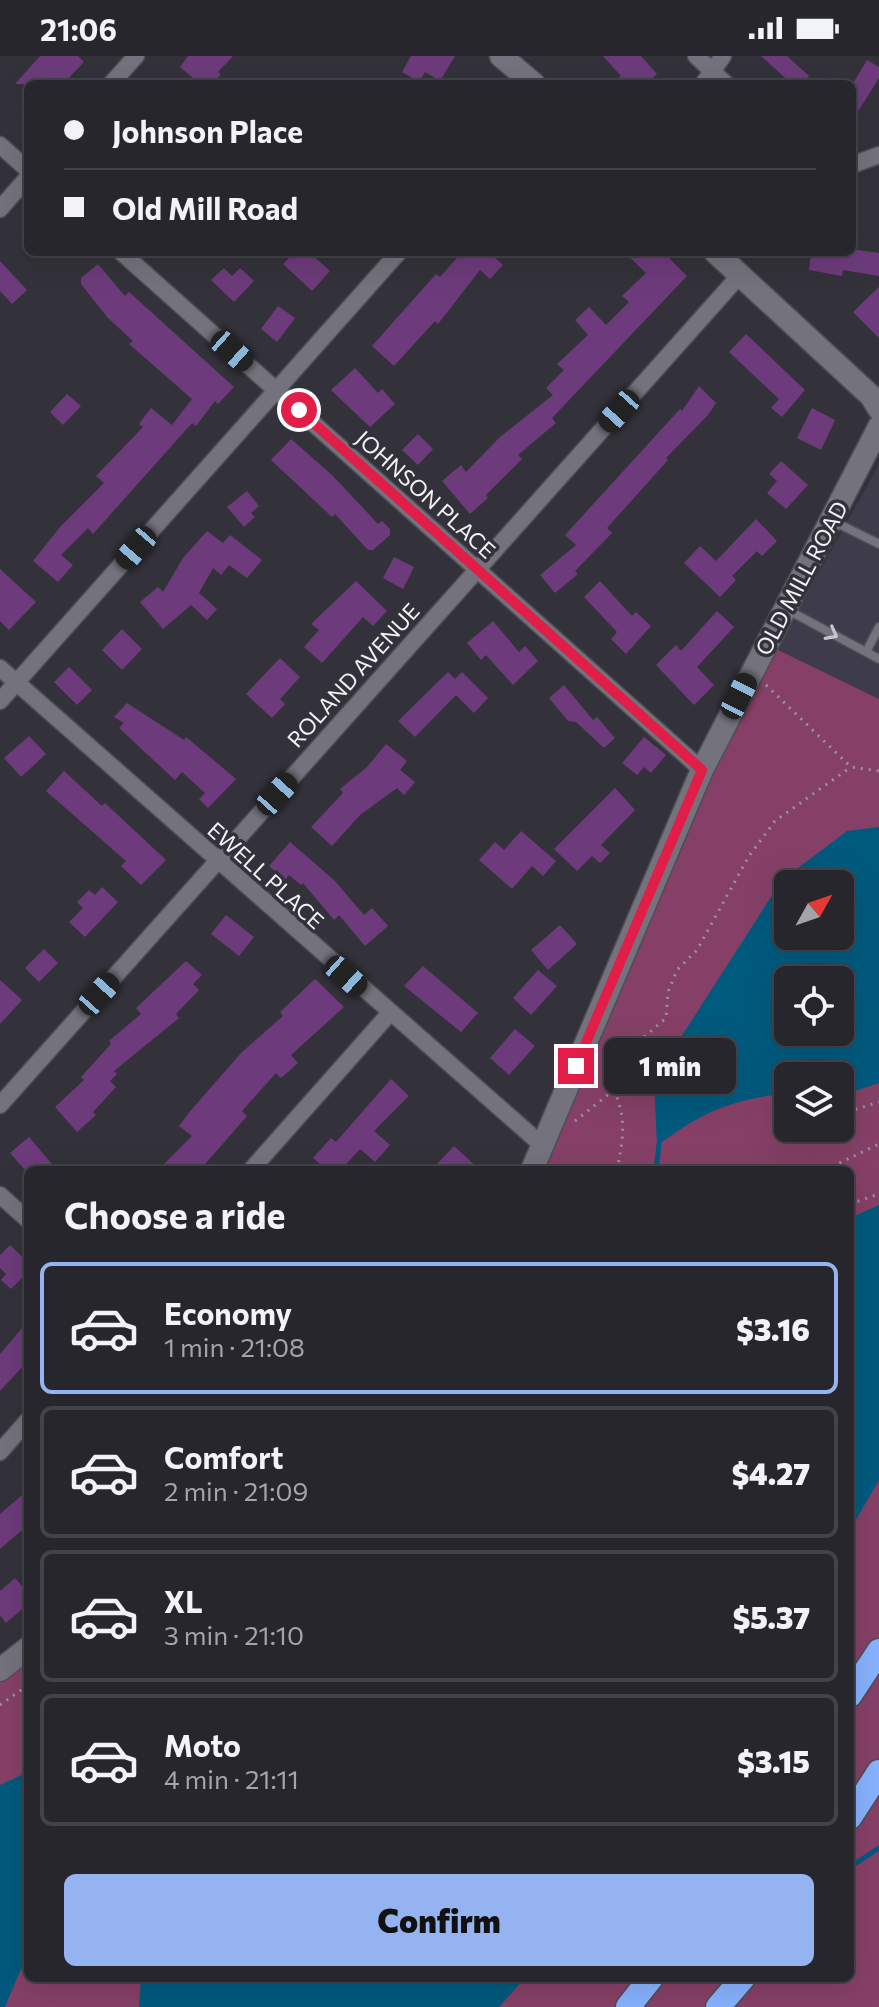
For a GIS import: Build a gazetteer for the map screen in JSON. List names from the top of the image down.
{
  "streets": {
    "street": [
      "JOHNSON PLACE",
      "OLD MILL ROAD",
      "ROLAND AVENUE",
      "EWELL PLACE"
    ]
  },
  "crossings": [
    ["JOHNSON PLACE", "OLD MILL ROAD"],
    ["JOHNSON PLACE", "ROLAND AVENUE"],
    ["OLD MILL ROAD", "EWELL PLACE"],
    ["ROLAND AVENUE", "EWELL PLACE"]
  ],
  "north": "top right",
  "page": {
    "status": "21:06",
    "banner": ["Johnson Place", "Old Mill Road"],
    "bubble": "1 min",
    "heading": "Choose a ride",
    "list": [
      {
        "name": "Economy",
        "note": "1 min · 21:08",
        "value": "$3.16"
      },
      {
        "name": "Comfort",
        "note": "2 min · 21:09",
        "value": "$4.27"
      },
      {
        "name": "XL",
        "note": "3 min · 21:10",
        "value": "$5.37"
      },
      {
        "name": "Moto",
        "note": "4 min · 21:11",
        "value": "$3.15"
      }
    ],
    "buttons": "Confirm"
  }
}
